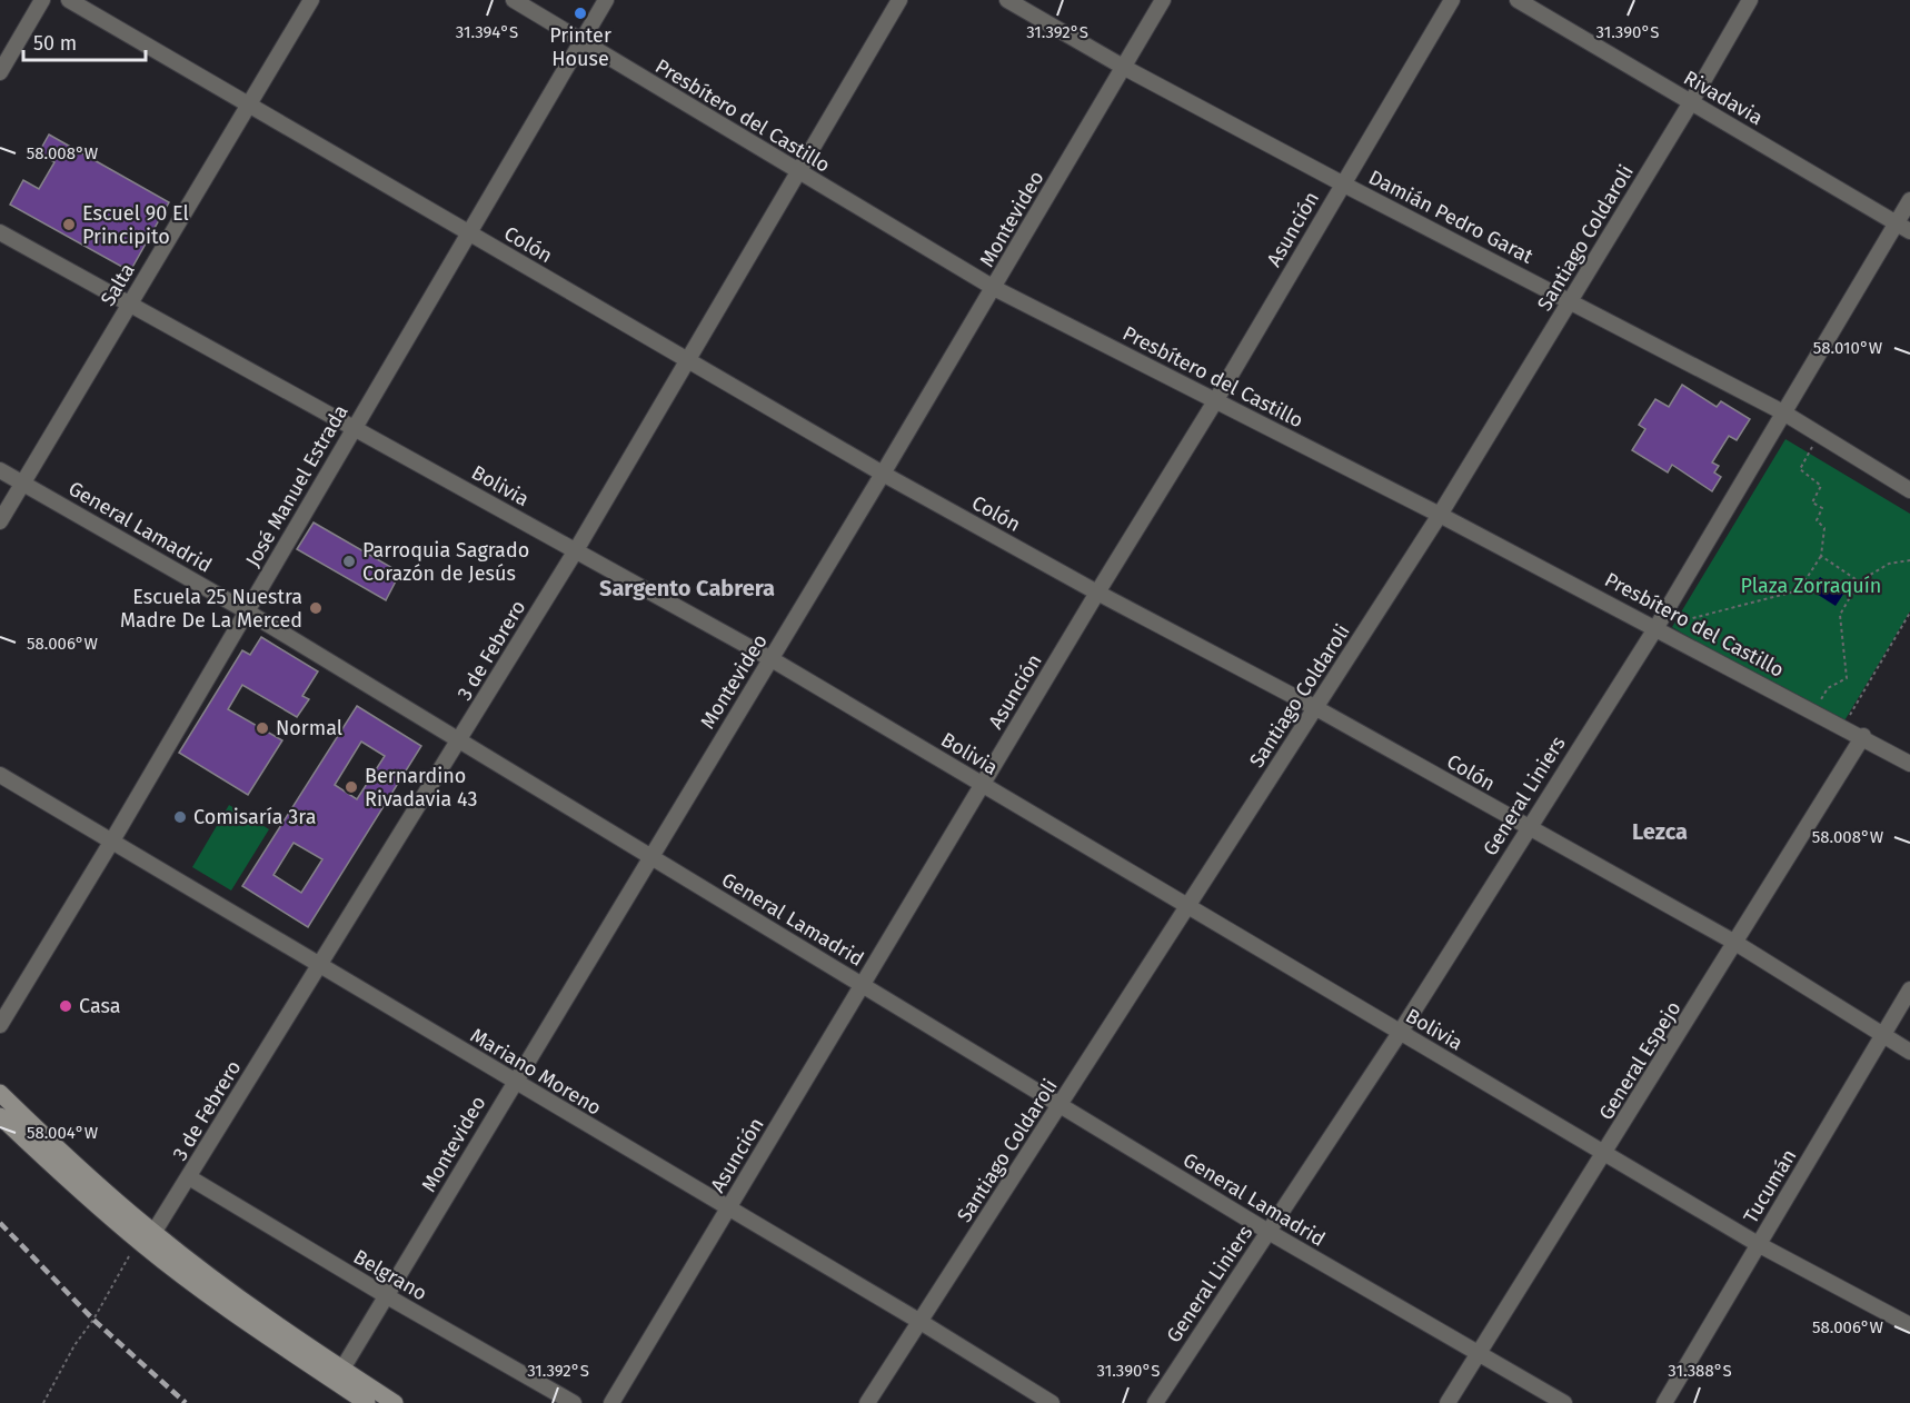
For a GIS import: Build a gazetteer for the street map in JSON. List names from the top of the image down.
{
  "streets": {
    "street": [
      "Rivadavia",
      "Presbítero del Castillo",
      "Damián Pedro Garat",
      "Montevideo",
      "Asunción",
      "Santiago Coldaroli",
      "Colón",
      "Salta",
      "José Manuel Estrada",
      "Bolivia",
      "General Lamadrid",
      "3 de Febrero",
      "General Liniers",
      "General Espejo",
      "Mariano Moreno",
      "Tucumán",
      "Belgrano"
    ]
  },
  "crossings": [
    ["Rivadavia", "Santiago Coldaroli"],
    ["Rivadavia", "General Liniers"],
    ["Presbítero del Castillo", "Montevideo"],
    ["Presbítero del Castillo", "Asunción"],
    ["Presbítero del Castillo", "Santiago Coldaroli"],
    ["Presbítero del Castillo", "José Manuel Estrada"],
    ["Presbítero del Castillo", "3 de Febrero"],
    ["Presbítero del Castillo", "General Liniers"],
    ["Presbítero del Castillo", "General Espejo"],
    ["Damián Pedro Garat", "Montevideo"],
    ["Damián Pedro Garat", "Asunción"],
    ["Damián Pedro Garat", "Santiago Coldaroli"],
    ["Damián Pedro Garat", "General Liniers"],
    ["Montevideo", "Colón"],
    ["Montevideo", "Bolivia"],
    ["Montevideo", "General Lamadrid"],
    ["Montevideo", "Mariano Moreno"],
    ["Montevideo", "Belgrano"],
    ["Asunción", "Colón"],
    ["Asunción", "Bolivia"],
    ["Asunción", "General Lamadrid"],
    ["Asunción", "Mariano Moreno"],
    ["Santiago Coldaroli", "Colón"],
    ["Santiago Coldaroli", "Bolivia"],
    ["Santiago Coldaroli", "General Lamadrid"],
    ["Santiago Coldaroli", "Mariano Moreno"],
    ["Colón", "Salta"],
    ["Colón", "José Manuel Estrada"],
    ["Colón", "3 de Febrero"],
    ["Colón", "General Liniers"],
    ["Colón", "General Espejo"],
    ["Colón", "Tucumán"],
    ["Salta", "Bolivia"],
    ["Salta", "General Lamadrid"],
    ["José Manuel Estrada", "Bolivia"],
    ["José Manuel Estrada", "General Lamadrid"],
    ["José Manuel Estrada", "Mariano Moreno"],
    ["Bolivia", "3 de Febrero"],
    ["Bolivia", "General Liniers"],
    ["Bolivia", "General Espejo"],
    ["Bolivia", "Tucumán"],
    ["General Lamadrid", "3 de Febrero"],
    ["General Lamadrid", "General Liniers"],
    ["General Lamadrid", "General Espejo"],
    ["3 de Febrero", "Mariano Moreno"],
    ["3 de Febrero", "Belgrano"]
  ],
  "districts": ["Sargento Cabrera", "Lezca"],
  "parks": ["Plaza Zorraquín"],
  "places": [
    "Printer House",
    "Escuel 90 El Principito",
    "Parroquia Sagrado Corazón de Jesús",
    "Escuela 25 Nuestra Madre De La Merced",
    "Normal",
    "Bernardino Rivadavia 43",
    "Comisaría 3ra",
    "Casa"
  ],
  "scale_bar": "50 m",
  "coordinates": [
    "31.392°S",
    "31.390°S",
    "31.394°S",
    "58.008°W",
    "58.010°W",
    "58.006°W",
    "58.004°W",
    "31.388°S"
  ]
}
